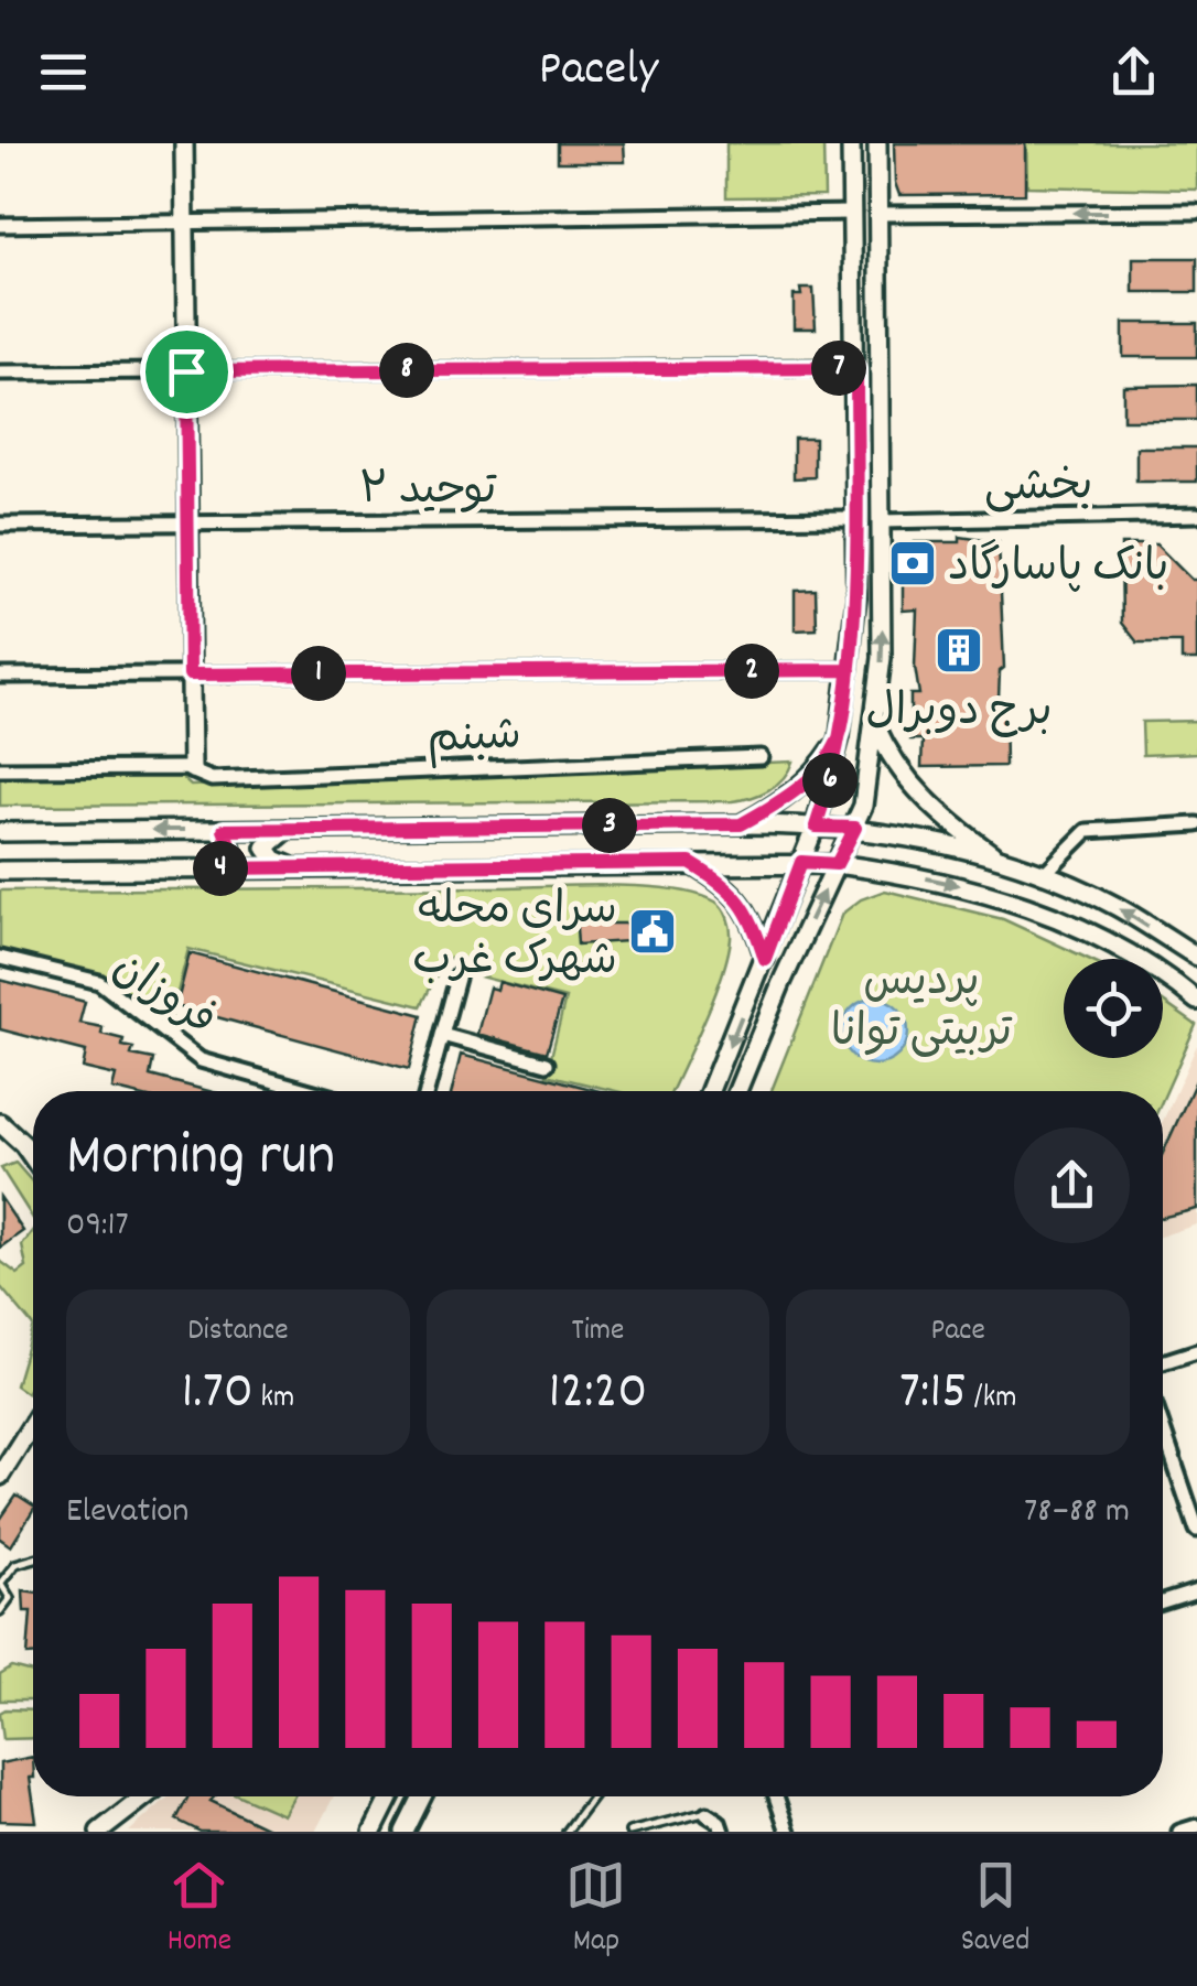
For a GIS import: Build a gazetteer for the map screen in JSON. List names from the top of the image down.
{
  "streets": {
    "street": [
      "بخشی",
      "توحید ۲",
      "شبنم",
      "فروزان"
    ]
  },
  "parks": ["پردیس تربیتی توانا"],
  "places": {
    "bank": ["بانک پاسارگاد"],
    "building": ["برج دوبرال"],
    "public building": ["سرای محله شهرک غرب"]
  },
  "page": {
    "header": "Pacely",
    "pins": [
      "7",
      "8",
      "2",
      "1",
      "6",
      "3",
      "4"
    ],
    "heading": ["Morning run", "09:17"],
    "stats": [
      ["Distance", "1.70 km"],
      ["Time", "12:20"],
      ["Pace", "7:15 /km"]
    ],
    "chart": ["Elevation", "78–88 m"],
    "tabs": ["Home", "Map", "Saved"]
  }
}
